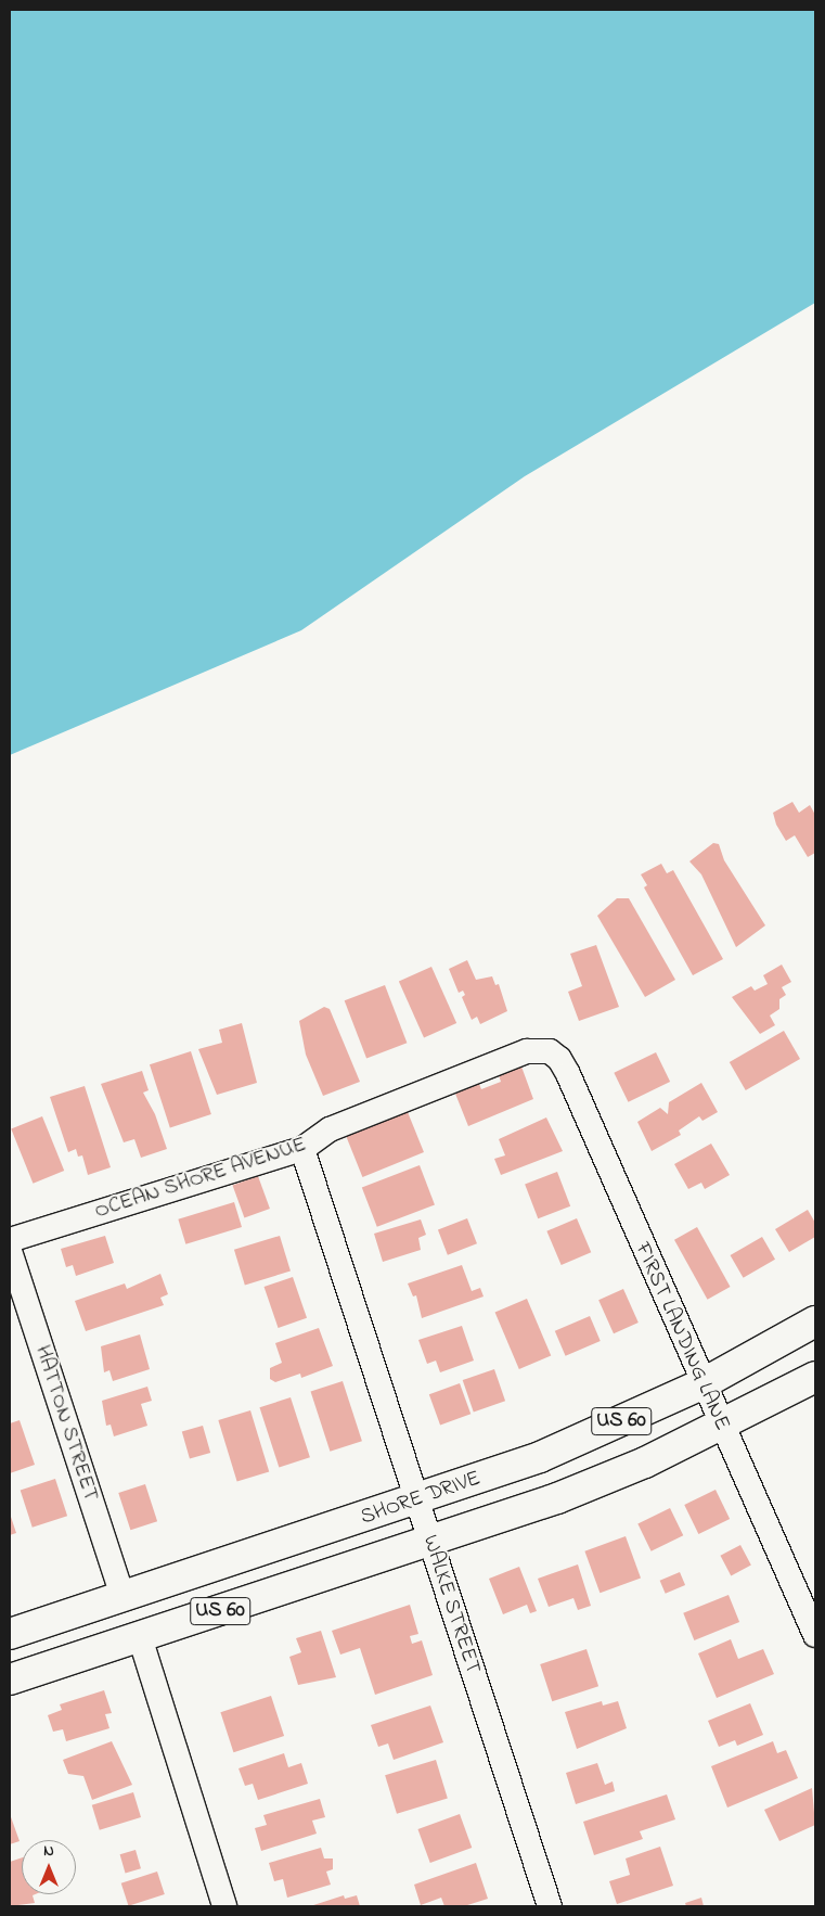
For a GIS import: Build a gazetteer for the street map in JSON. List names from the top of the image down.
{
  "streets": {
    "highway": ["US 60", "SHORE DRIVE"],
    "street": [
      "OCEAN SHORE AVENUE",
      "FIRST LANDING LANE",
      "HATTON STREET",
      "WALKE STREET"
    ]
  },
  "crossings": [
    ["OCEAN SHORE AVENUE", "FIRST LANDING LANE"],
    ["OCEAN SHORE AVENUE", "WALKE STREET"],
    ["FIRST LANDING LANE", "SHORE DRIVE"],
    ["HATTON STREET", "SHORE DRIVE"],
    ["SHORE DRIVE", "WALKE STREET"]
  ],
  "north": "top"
}
